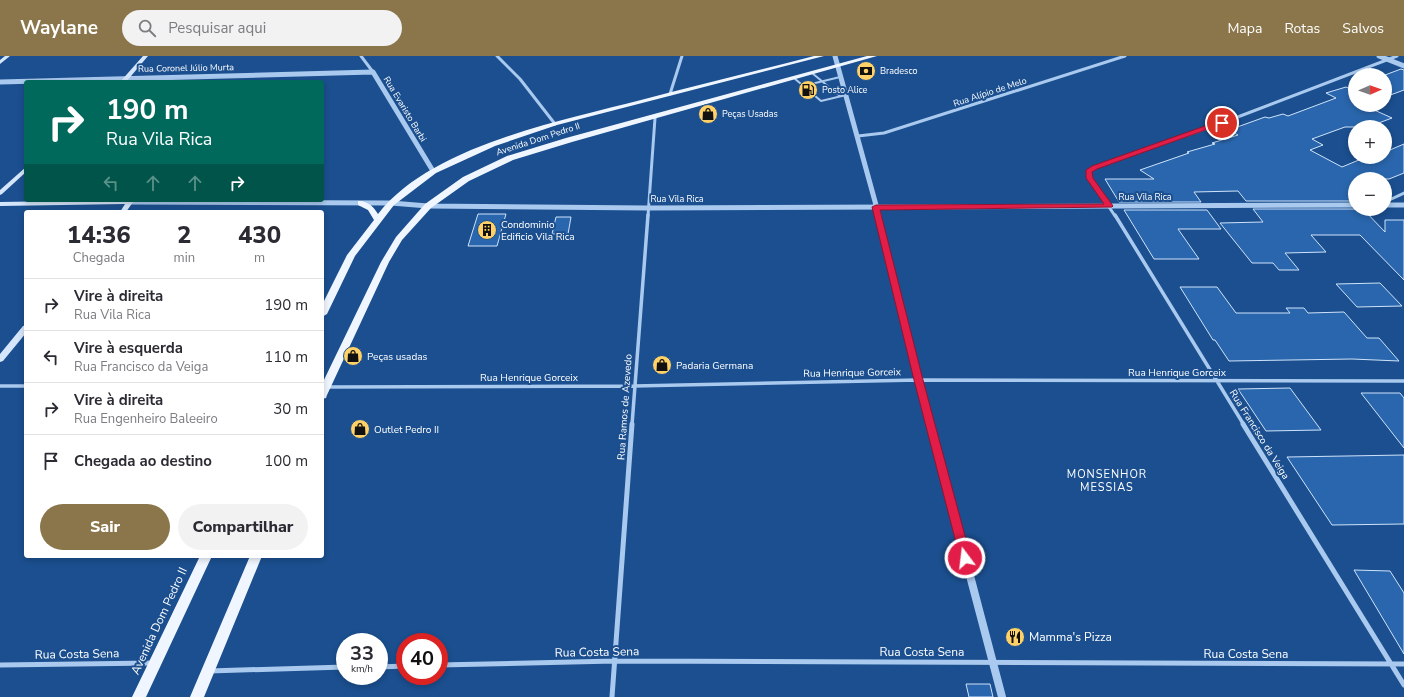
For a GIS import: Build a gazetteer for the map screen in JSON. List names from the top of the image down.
{
  "streets": {
    "main road": ["Avenida Dom Pedro II", "Rua Vila Rica"],
    "street": [
      "Rua Coronel Júlio Murta",
      "Rua Alípio de Melo",
      "Rua Evaristo Barbi",
      "Rua Henrique Gorceix",
      "Rua Ramos de Azevedo",
      "Rua Francisco da Veiga",
      "Rua Costa Sena"
    ]
  },
  "crossings": [
    ["Rua Coronel Júlio Murta", "Rua Evaristo Barbi"],
    ["Rua Evaristo Barbi", "Avenida Dom Pedro II"],
    ["Avenida Dom Pedro II", "Rua Vila Rica"],
    ["Avenida Dom Pedro II", "Rua Henrique Gorceix"],
    ["Avenida Dom Pedro II", "Rua Ramos de Azevedo"],
    ["Avenida Dom Pedro II", "Rua Costa Sena"],
    ["Rua Vila Rica", "Rua Ramos de Azevedo"],
    ["Rua Vila Rica", "Rua Francisco da Veiga"],
    ["Rua Henrique Gorceix", "Rua Ramos de Azevedo"],
    ["Rua Henrique Gorceix", "Rua Francisco da Veiga"],
    ["Rua Ramos de Azevedo", "Rua Costa Sena"],
    ["Rua Francisco da Veiga", "Rua Costa Sena"]
  ],
  "districts": ["MONSENHOR MESSIAS"],
  "places": {
    "bank": ["Bradesco"],
    "fuel station": ["Posto Alice"],
    "shop": [
      "Peças Usadas",
      "Peças usadas",
      "Padaria Germana",
      "Outlet Pedro II"
    ],
    "building": ["Condominio Edificio Vila Rica"],
    "restaurant": ["Mamma's Pizza"]
  },
  "north": "right",
  "page": {
    "header": "Waylane",
    "search": "Pesquisar aqui",
    "nav": ["Mapa", "Rotas", "Salvos"],
    "map_buttons": ["+", "−"],
    "turn": ["190 m", "Rua Vila Rica"],
    "eta": [
      "14:36",
      "Chegada",
      "2",
      "min",
      "430",
      "m"
    ],
    "list": [
      {
        "name": "Vire à direita",
        "note": "Rua Vila Rica",
        "value": "190 m"
      },
      {
        "name": "Vire à esquerda",
        "note": "Rua Francisco da Veiga",
        "value": "110 m"
      },
      {
        "name": "Vire à direita",
        "note": "Rua Engenheiro Baleeiro",
        "value": "30 m"
      },
      {
        "name": "Chegada ao destino",
        "value": "100 m"
      }
    ],
    "buttons": ["Sair", "Compartilhar"],
    "speed": "33 km/h",
    "limit": "40"
  }
}
